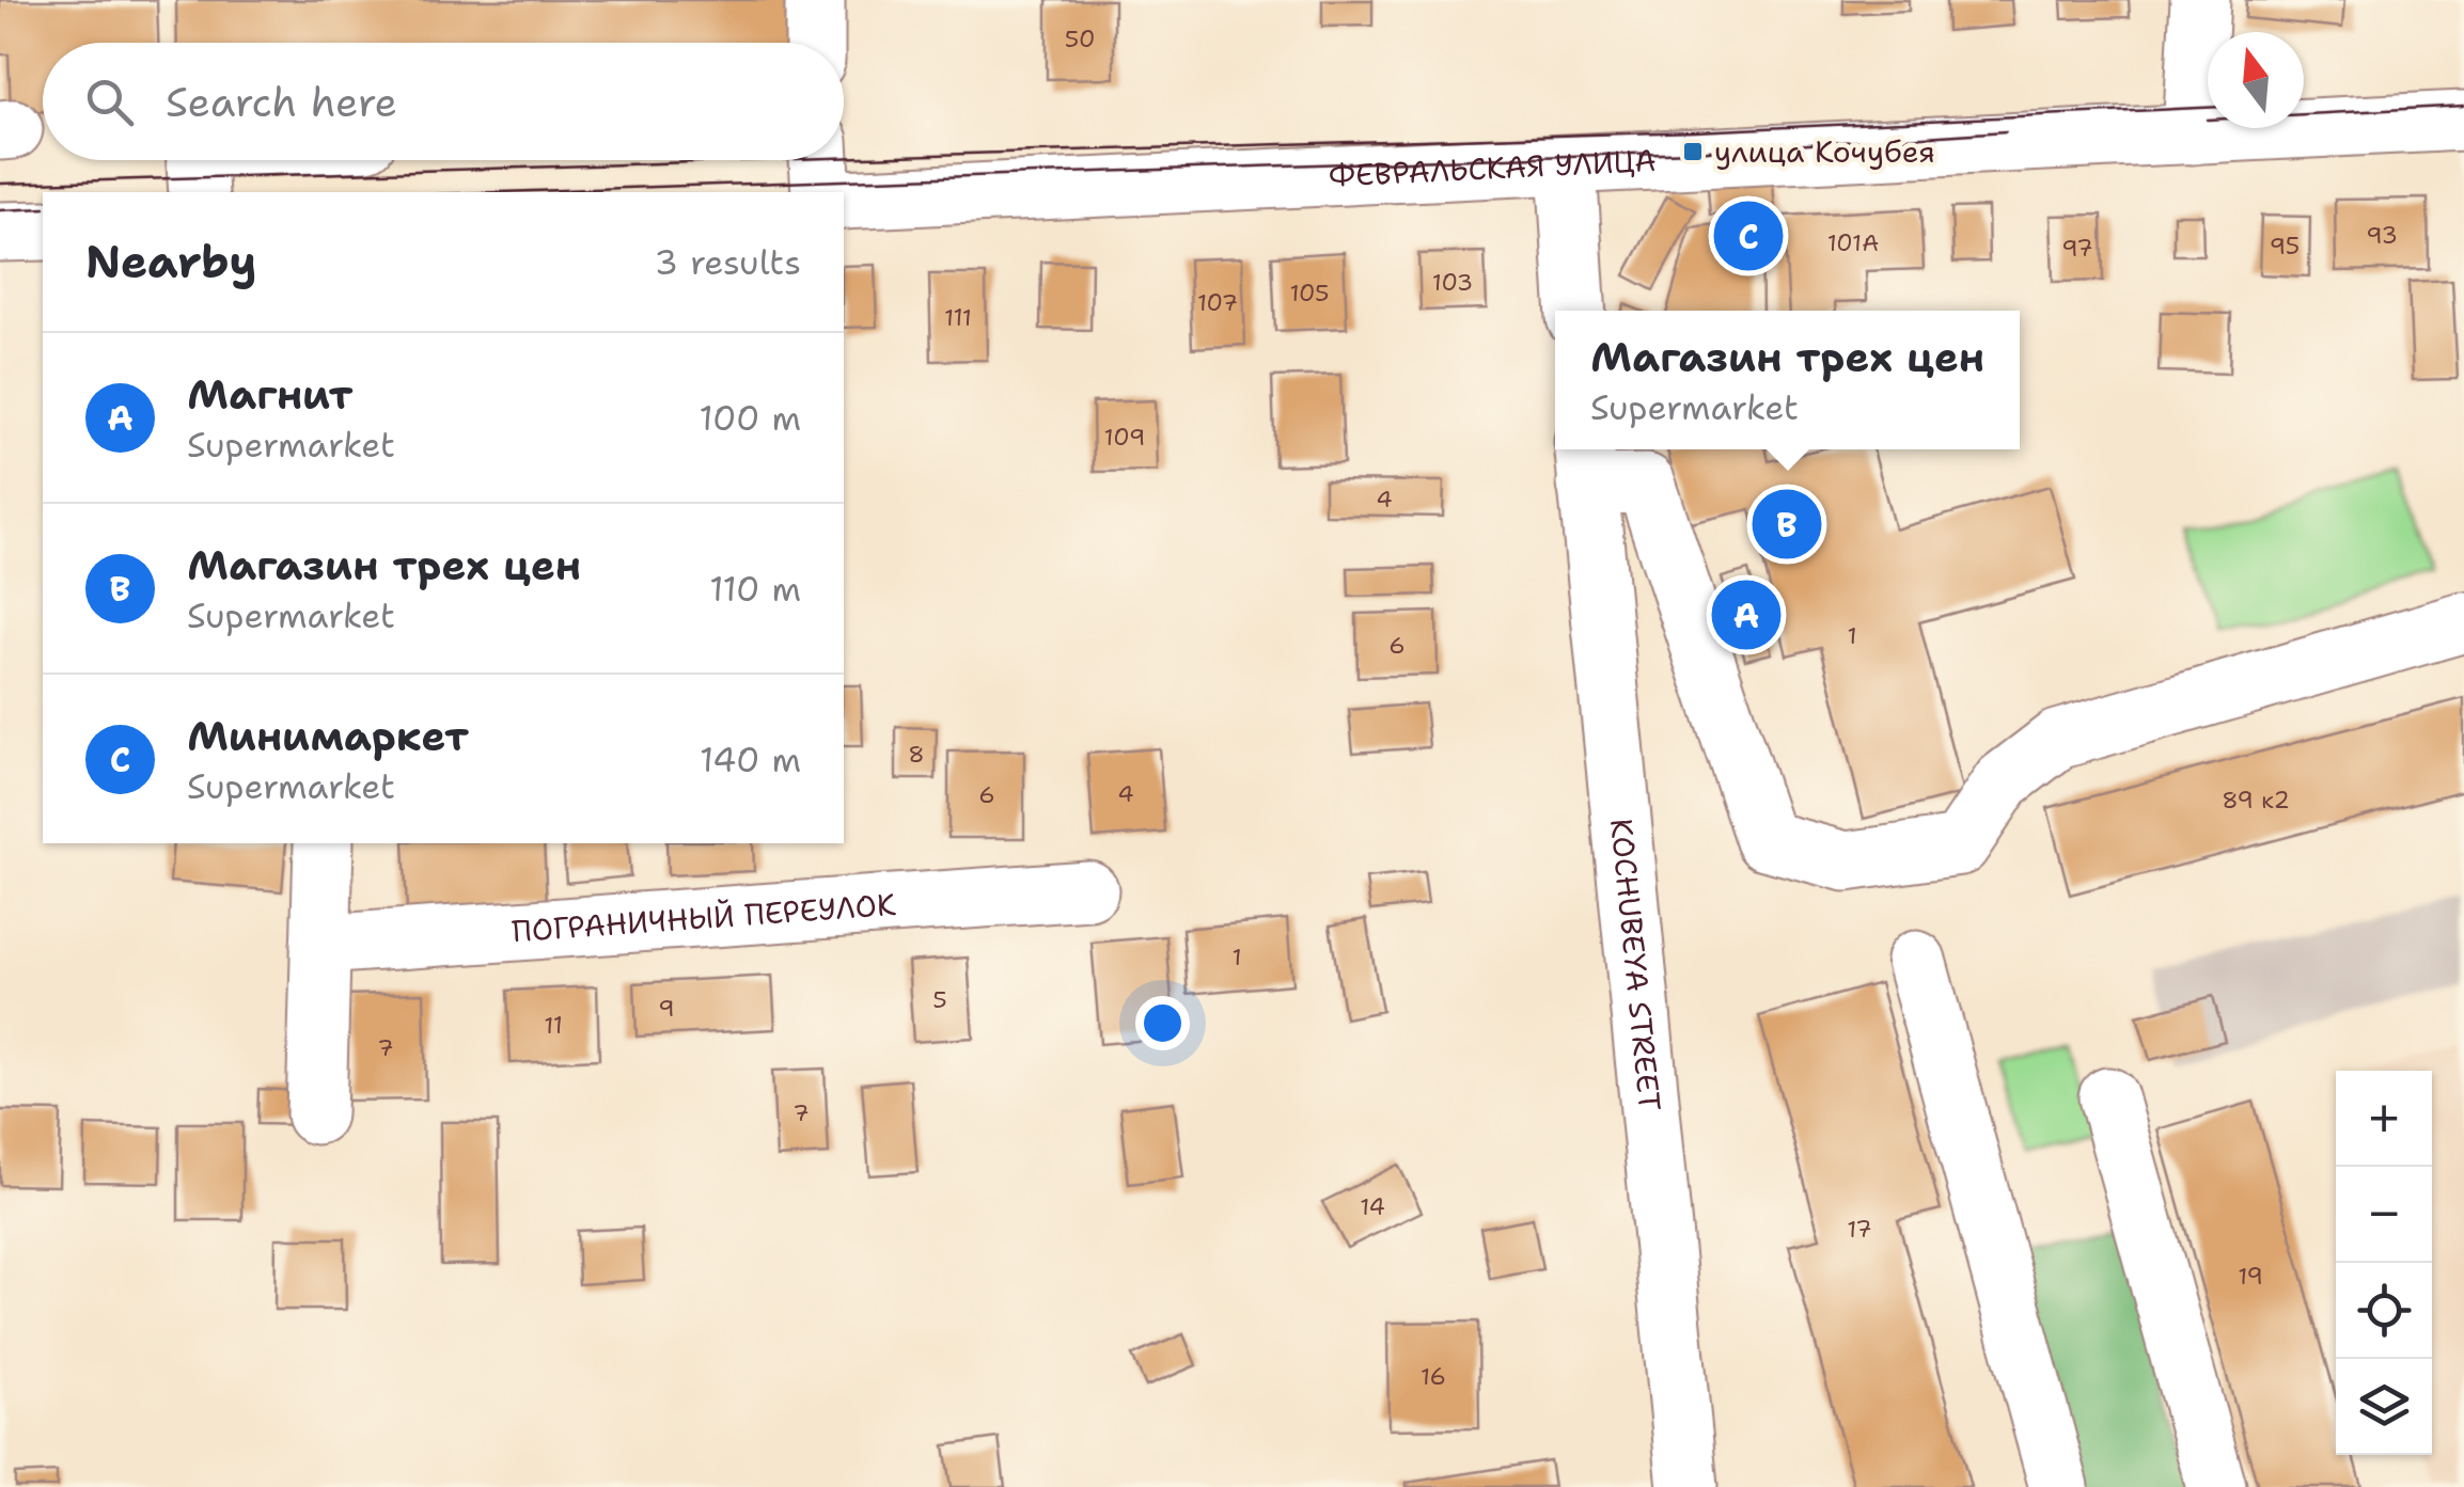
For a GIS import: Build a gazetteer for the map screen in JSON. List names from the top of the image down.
{
  "streets": {
    "street": ["ФЕВРАЛЬСКАЯ УЛИЦА", "ПОГРАНИЧНЫЙ ПЕРЕУЛОК", "KOCHUBEYA STREET"]
  },
  "places": {
    "transit": ["улица Кочубея"]
  },
  "house_numbers": [
    "50",
    "93",
    "101А",
    "95",
    "97",
    "103",
    "105",
    "107",
    "111",
    "109",
    "4",
    "1",
    "6",
    "8",
    "4",
    "6",
    "89 к2",
    "1",
    "5",
    "9",
    "11",
    "7",
    "7",
    "14",
    "17",
    "19",
    "16"
  ],
  "north": "top",
  "page": {
    "search": "Search here",
    "heading": ["Nearby", "3 results"],
    "pins": ["C", "B", "A"],
    "popup": ["Магазин трех цен", "Supermarket"],
    "list": [
      {
        "mark": "A",
        "name": "Магнит",
        "note": "Supermarket",
        "value": "100 m"
      },
      {
        "mark": "B",
        "name": "Магазин трех цен",
        "note": "Supermarket",
        "value": "110 m"
      },
      {
        "mark": "C",
        "name": "Минимаркет",
        "note": "Supermarket",
        "value": "140 m"
      }
    ],
    "map_buttons": ["+", "−"]
  }
}
